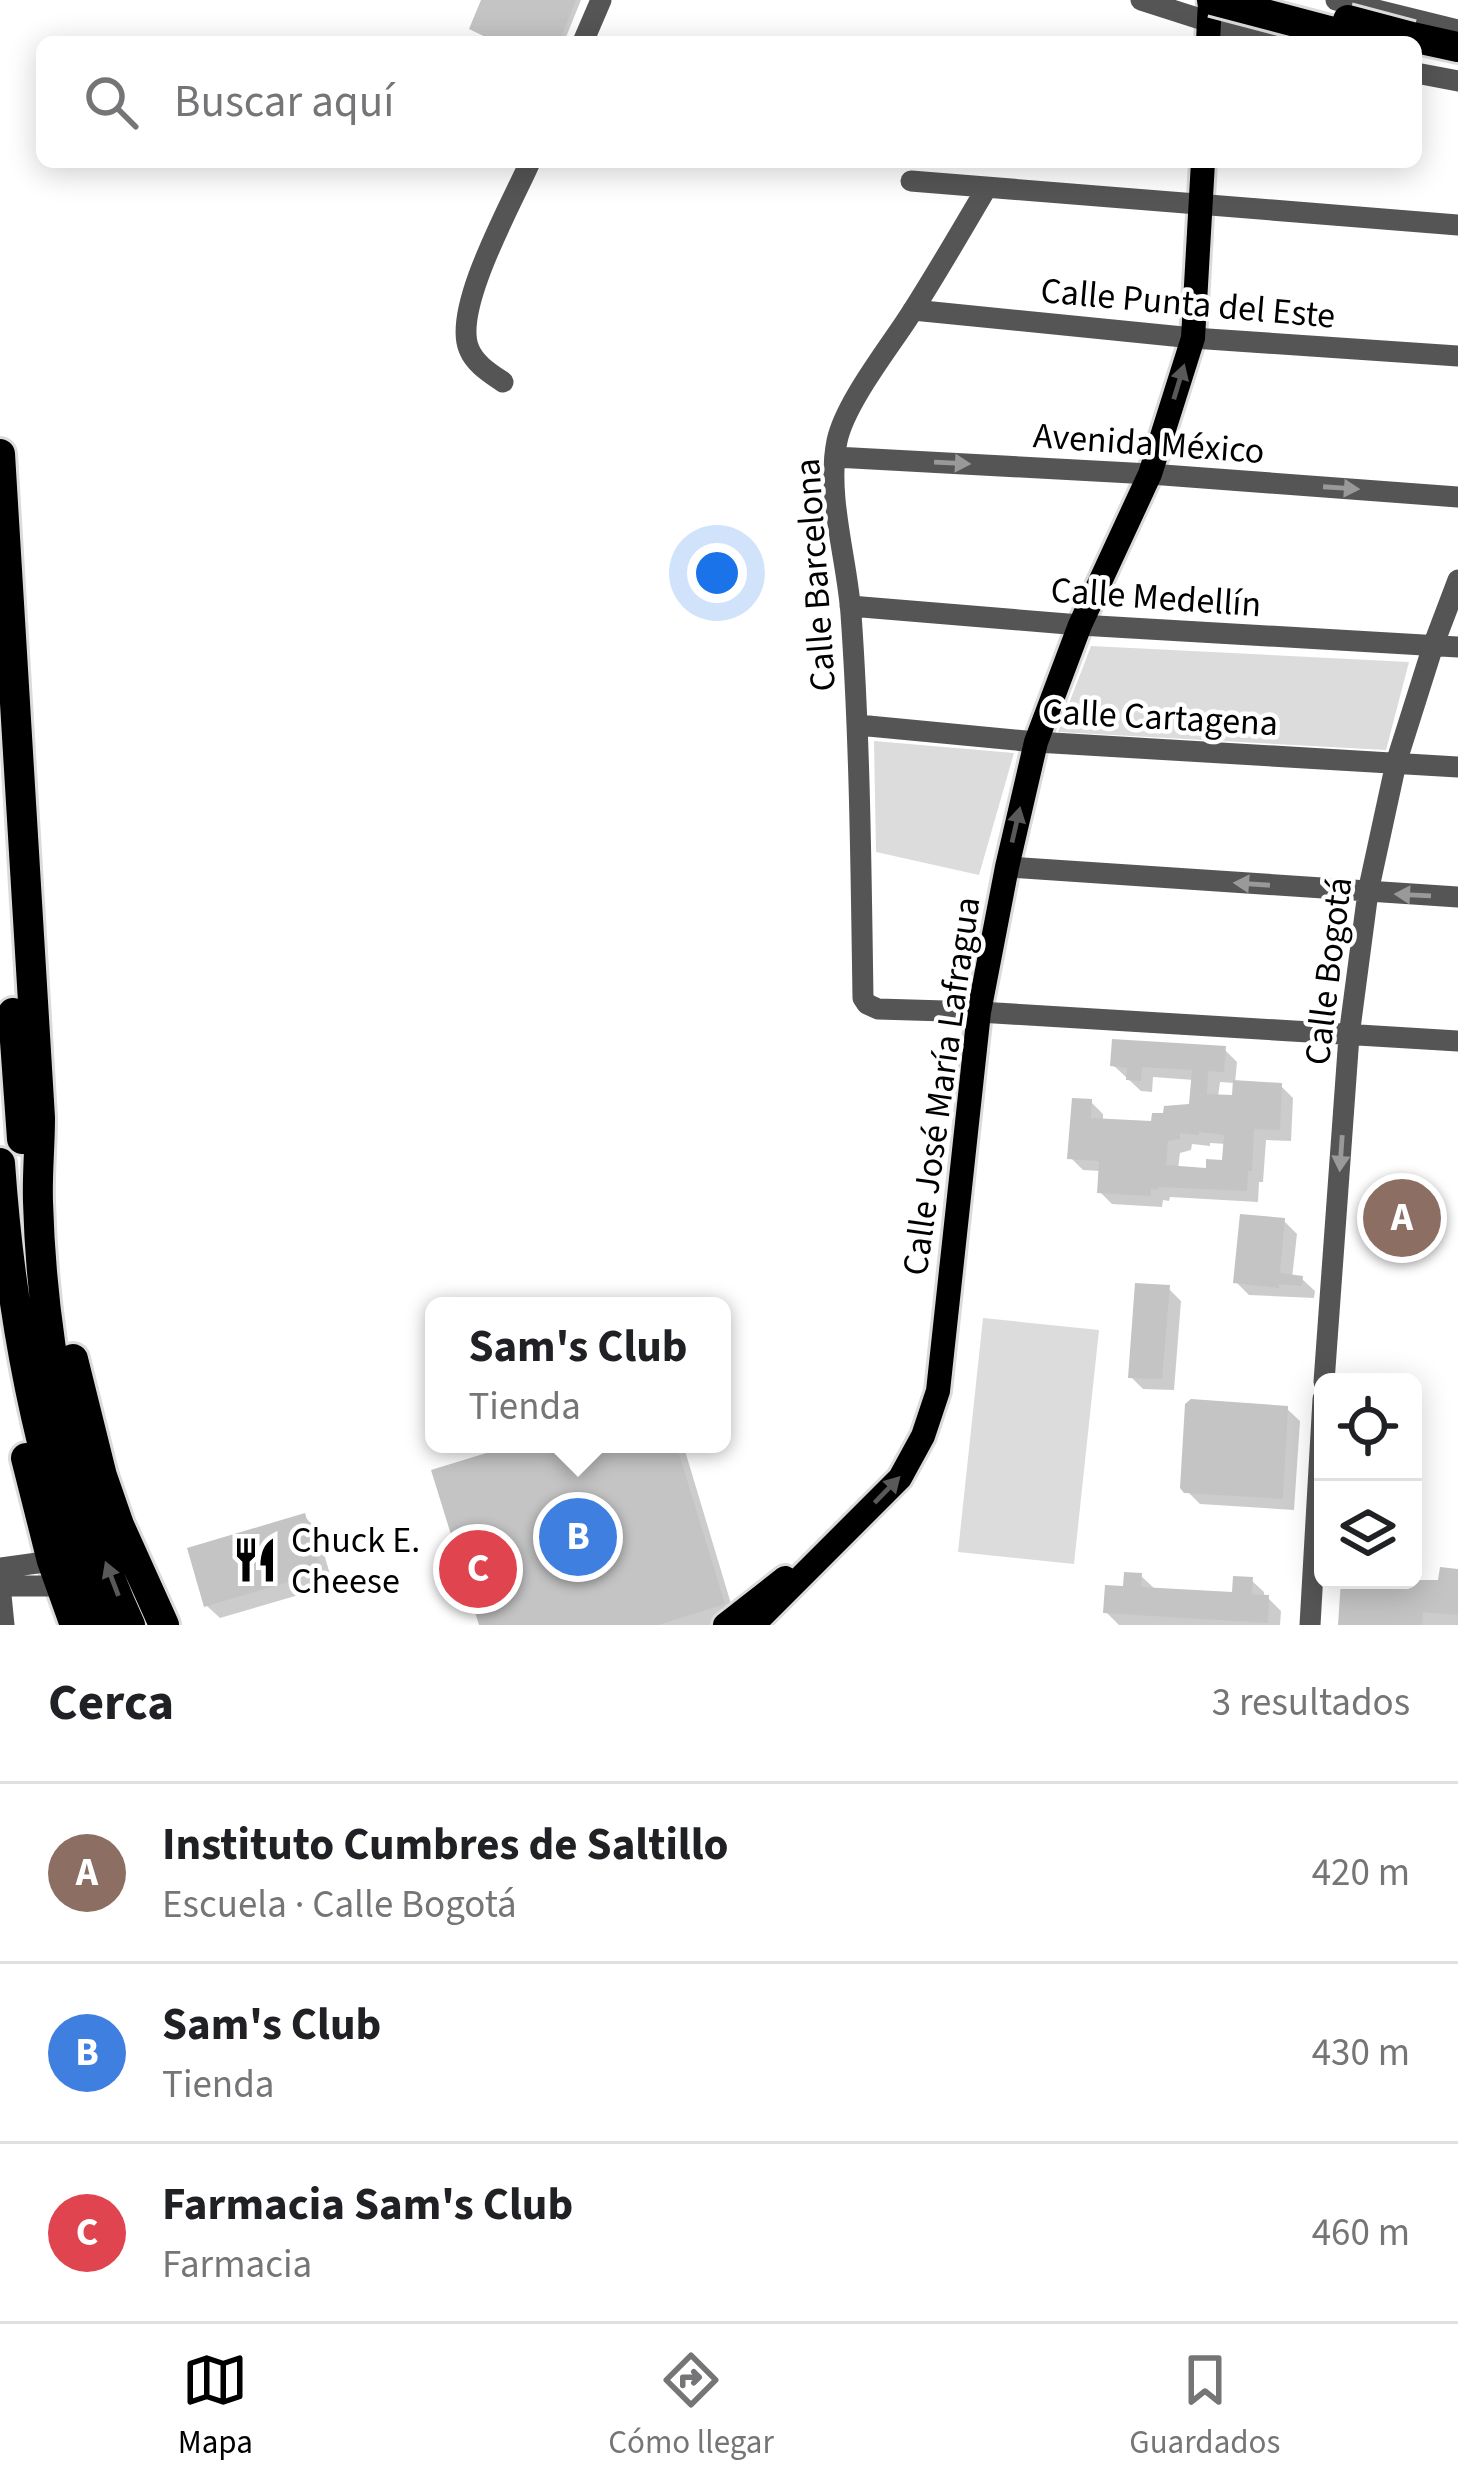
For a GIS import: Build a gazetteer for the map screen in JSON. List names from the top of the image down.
{
  "streets": {
    "main road": ["Calle José María Lafragua"],
    "street": [
      "Calle Punta del Este",
      "Avenida México",
      "Calle Barcelona",
      "Calle Medellín",
      "Calle Cartagena",
      "Calle Bogotá"
    ]
  },
  "crossings": [
    ["Calle Punta del Este", "Calle Barcelona"],
    ["Calle Punta del Este", "Calle José María Lafragua"],
    ["Avenida México", "Calle Barcelona"],
    ["Avenida México", "Calle José María Lafragua"],
    ["Calle Barcelona", "Calle Medellín"],
    ["Calle Barcelona", "Calle Cartagena"],
    ["Calle Barcelona", "Calle José María Lafragua"],
    ["Calle Medellín", "Calle Bogotá"],
    ["Calle Medellín", "Calle José María Lafragua"],
    ["Calle Cartagena", "Calle Bogotá"],
    ["Calle Cartagena", "Calle José María Lafragua"]
  ],
  "one_way": ["Avenida México", "Calle Bogotá", "Calle José María Lafragua"],
  "places": {
    "restaurant": ["Chuck E. Cheese"]
  },
  "page": {
    "search": "Buscar aquí",
    "pins": ["A", "B", "C"],
    "popup": ["Sam's Club", "Tienda"],
    "heading": ["Cerca", "3 resultados"],
    "list": [
      {
        "mark": "A",
        "name": "Instituto Cumbres de Saltillo",
        "note": "Escuela · Calle Bogotá",
        "value": "420 m"
      },
      {
        "mark": "B",
        "name": "Sam's Club",
        "note": "Tienda",
        "value": "430 m"
      },
      {
        "mark": "C",
        "name": "Farmacia Sam's Club",
        "note": "Farmacia",
        "value": "460 m"
      }
    ],
    "nav": ["Mapa", "Cómo llegar", "Guardados"]
  }
}
